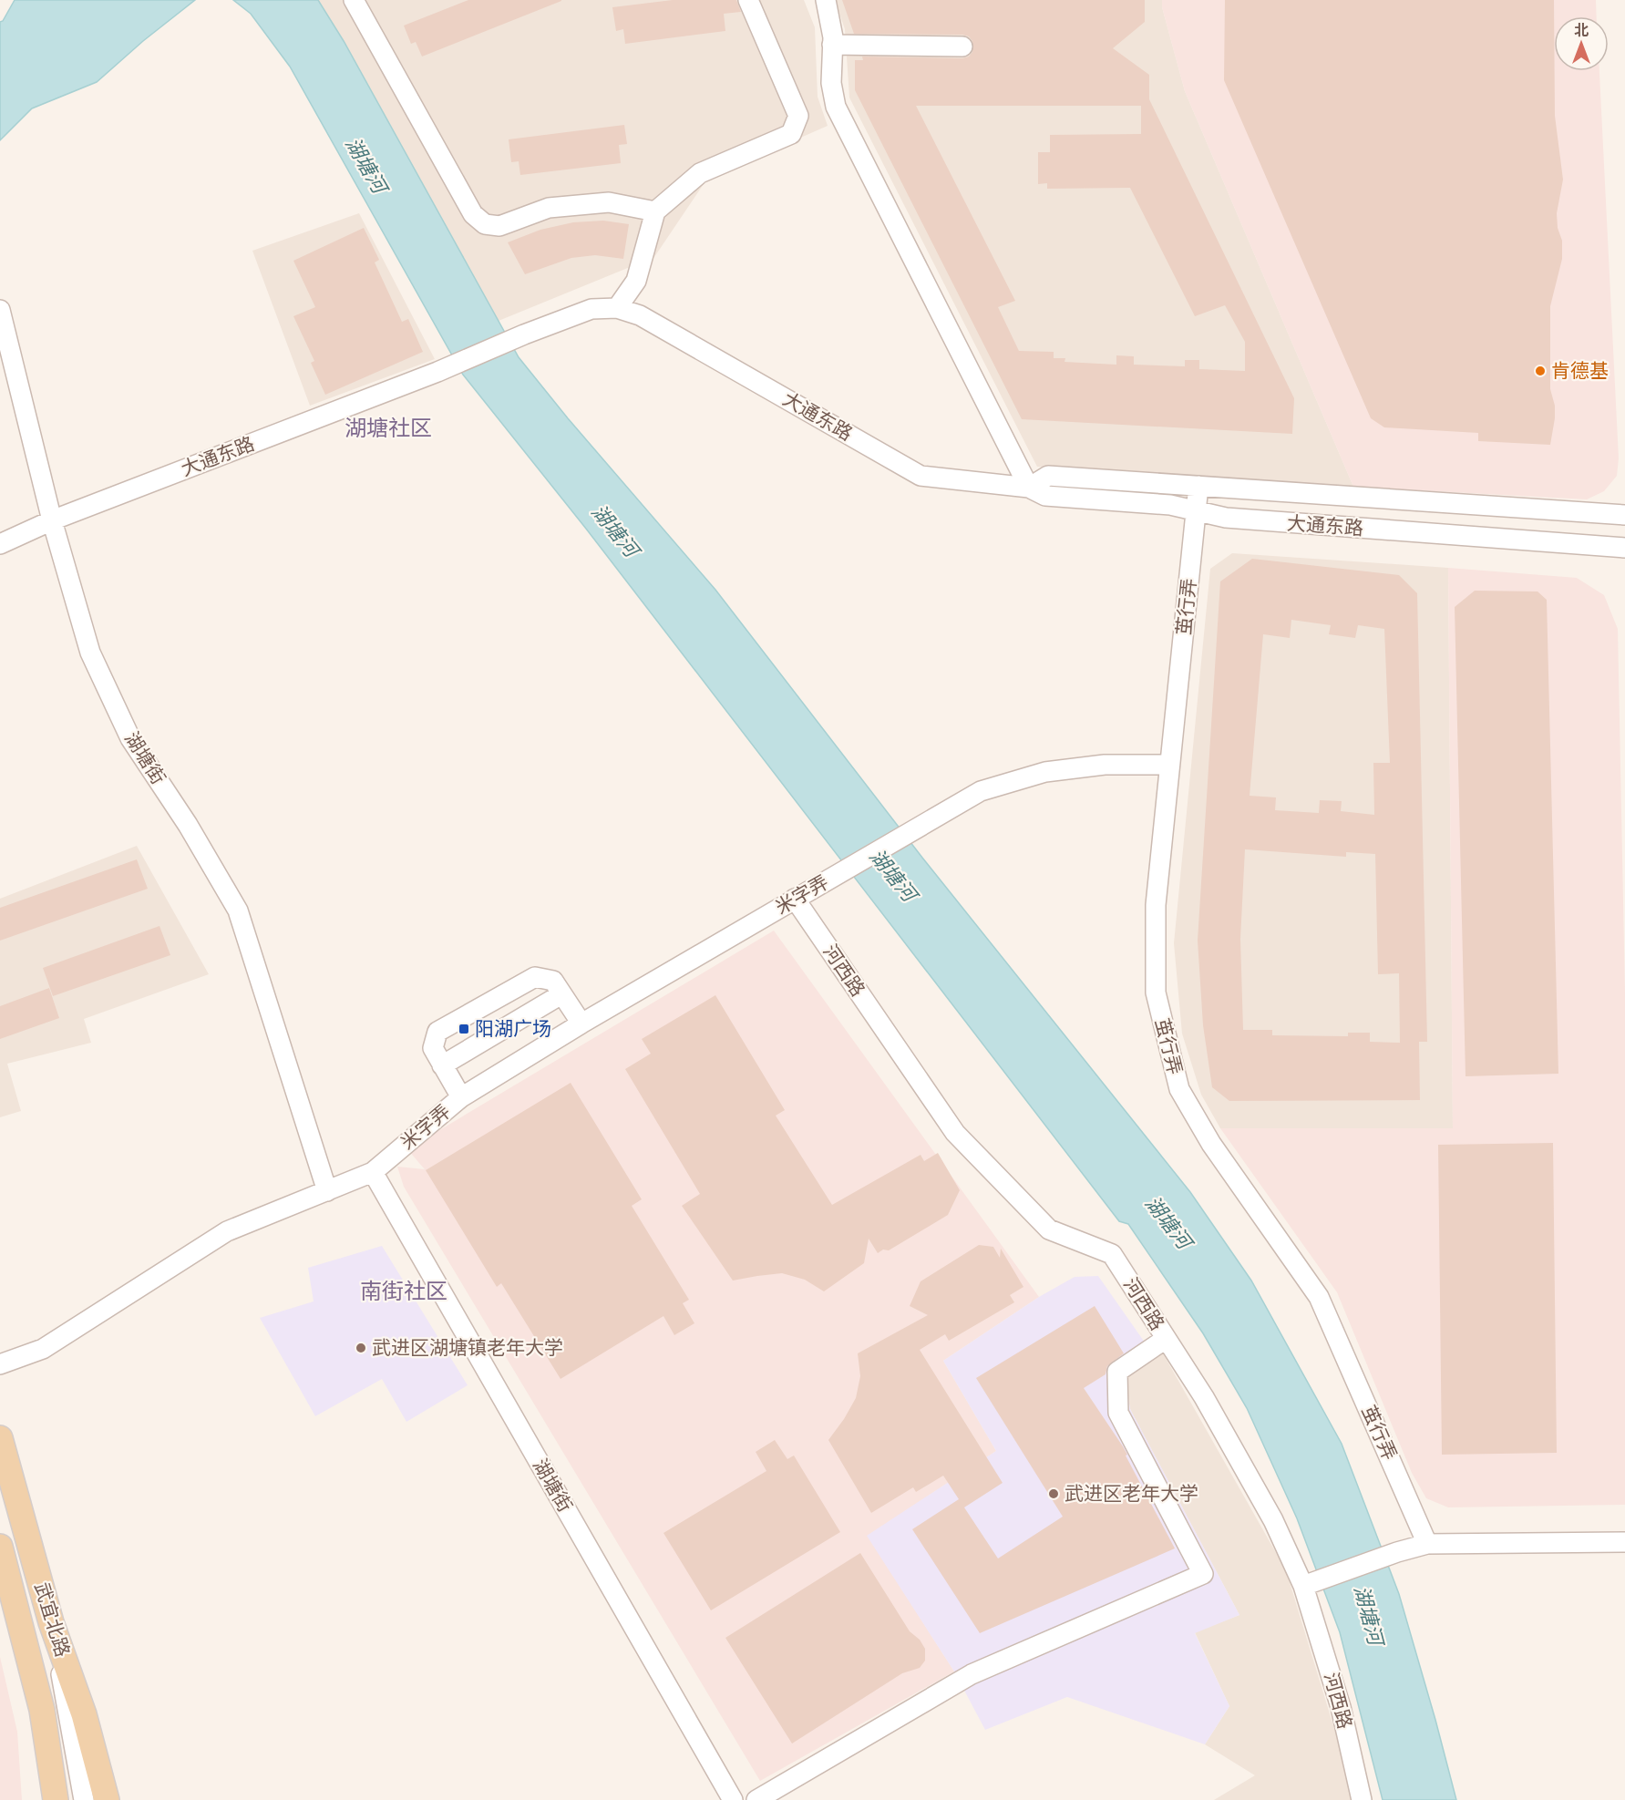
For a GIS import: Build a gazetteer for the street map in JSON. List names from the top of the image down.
{
  "streets": {
    "main road": ["武宜北路"],
    "street": [
      "大通东路",
      "茧行弄",
      "湖塘街",
      "米字弄",
      "河西路"
    ]
  },
  "crossings": [
    ["大通东路", "茧行弄"],
    ["大通东路", "湖塘街"],
    ["茧行弄", "米字弄"],
    ["湖塘街", "米字弄"],
    ["米字弄", "河西路"]
  ],
  "districts": ["湖塘社区", "南街社区"],
  "water": ["湖塘河"],
  "places": {
    "other": ["肯德基", "武进区湖塘镇老年大学", "武进区老年大学"],
    "transit": ["阳湖广场"]
  },
  "north": "top"
}
